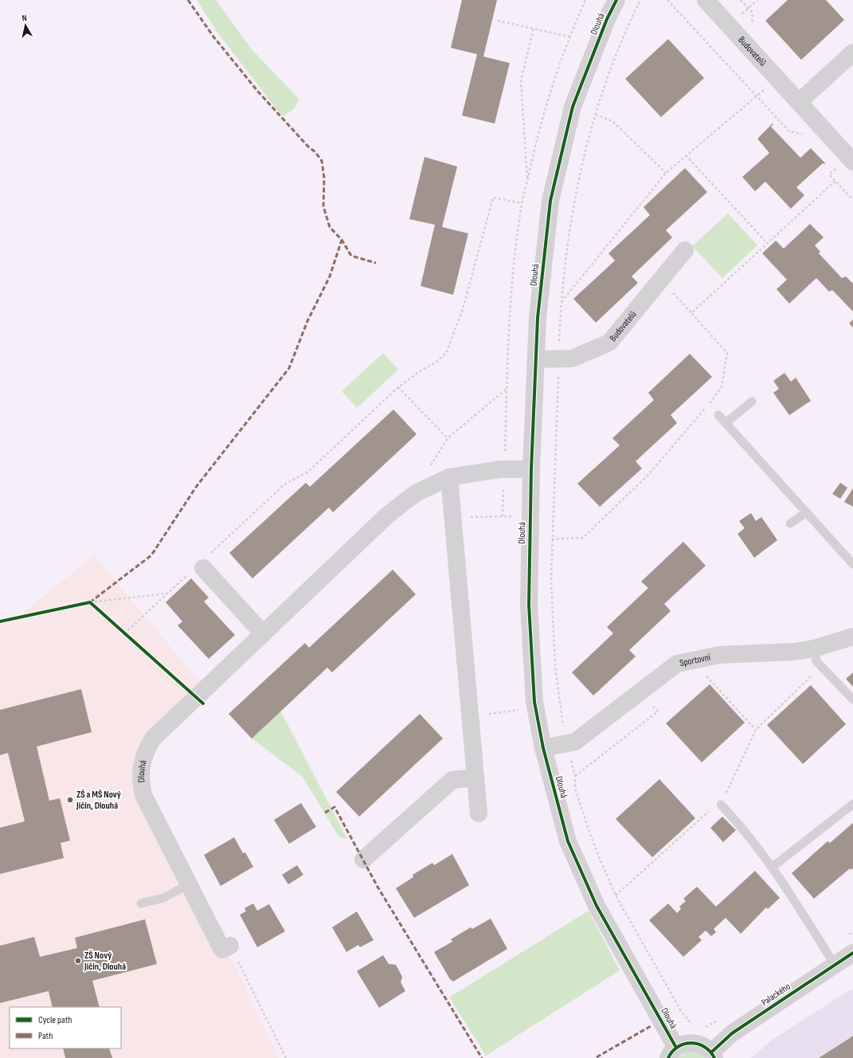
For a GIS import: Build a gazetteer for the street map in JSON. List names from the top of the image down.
{
  "streets": {
    "street": [
      "Dlouhá",
      "Budovatelů",
      "Sportovní",
      "Palackého"
    ]
  },
  "crossings": [
    ["Dlouhá", "Budovatelů"],
    ["Dlouhá", "Sportovní"],
    ["Dlouhá", "Palackého"]
  ],
  "places": ["ZŠ a MŠ Nový Jičín, Dlouhá", "ZŠ Nový Jičín, Dlouhá"],
  "legend": ["Cycle path", "Path"],
  "north": "top"
}
